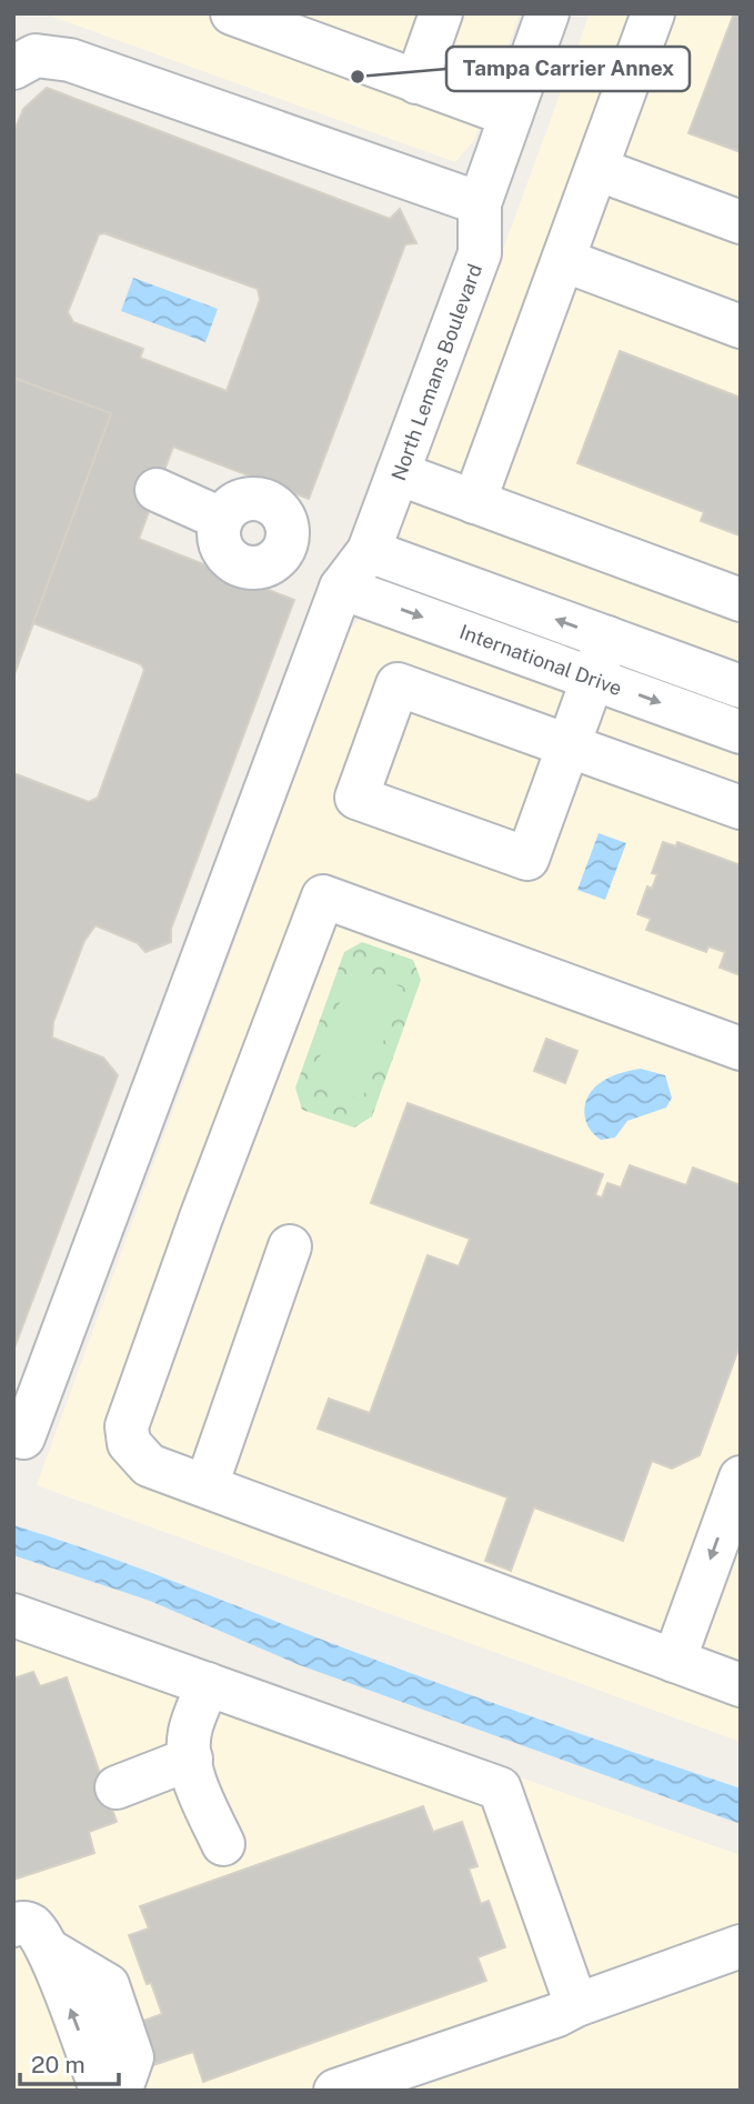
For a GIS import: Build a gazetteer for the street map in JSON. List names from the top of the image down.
{
  "streets": {
    "street": ["North Lemans Boulevard", "International Drive"]
  },
  "crossings": [
    ["North Lemans Boulevard", "International Drive"]
  ],
  "places": ["Tampa Carrier Annex"],
  "scale_bar": "20 m"
}
